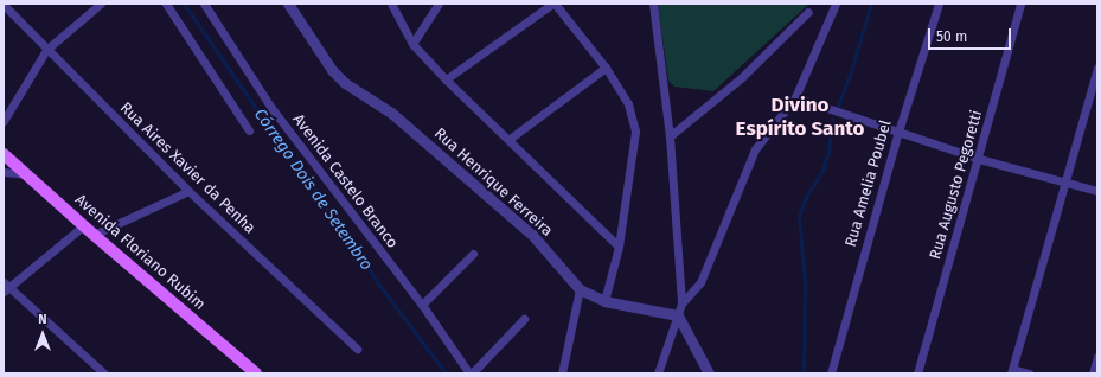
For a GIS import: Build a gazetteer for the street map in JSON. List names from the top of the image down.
{
  "streets": {
    "main road": ["Avenida Floriano Rubim"],
    "street": [
      "Rua Aires Xavier da Penha",
      "Avenida Castelo Branco",
      "Rua Henrique Ferreira",
      "Rua Amelia Poubel",
      "Rua Augusto Pegoretti"
    ]
  },
  "districts": ["Divino Espírito Santo"],
  "water": ["Córrego Dois de Setembro"],
  "scale_bar": "50 m",
  "north": "top"
}
